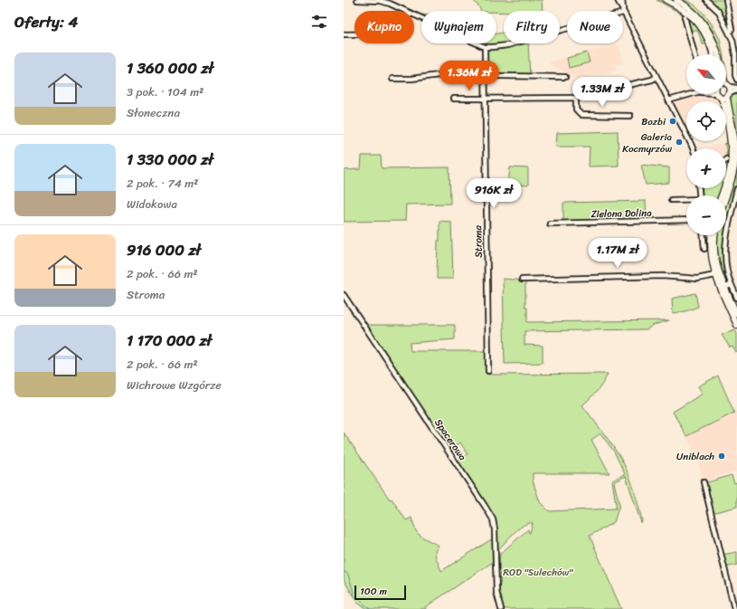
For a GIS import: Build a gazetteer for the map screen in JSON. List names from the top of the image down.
{
  "streets": {
    "street": ["Zielona Dolina", "Stroma", "Spacerowa"]
  },
  "parks": ["ROD \"Sulechów\""],
  "places": ["Bozbi", "Galeria Kocmyrzów", "Uniblach"],
  "scale_bar": "100 m",
  "north": "top left",
  "page": {
    "heading": "Oferty: 4",
    "chip": [
      "Kupno",
      "Wynajem",
      "Filtry",
      "Nowe"
    ],
    "list": [
      {
        "name": "1 360 000 zł",
        "note": "3 pok. · 104 m² · Słoneczna"
      },
      {
        "name": "1 330 000 zł",
        "note": "2 pok. · 74 m² · Widokowa"
      },
      {
        "name": "916 000 zł",
        "note": "2 pok. · 66 m² · Stroma"
      },
      {
        "name": "1 170 000 zł",
        "note": "2 pok. · 66 m² · Wichrowe Wzgórze"
      }
    ],
    "map_buttons": ["+", "−"],
    "price": [
      "1.36M zł",
      "1.33M zł",
      "916K zł",
      "1.17M zł"
    ],
    "scale": "100 m"
  }
}
